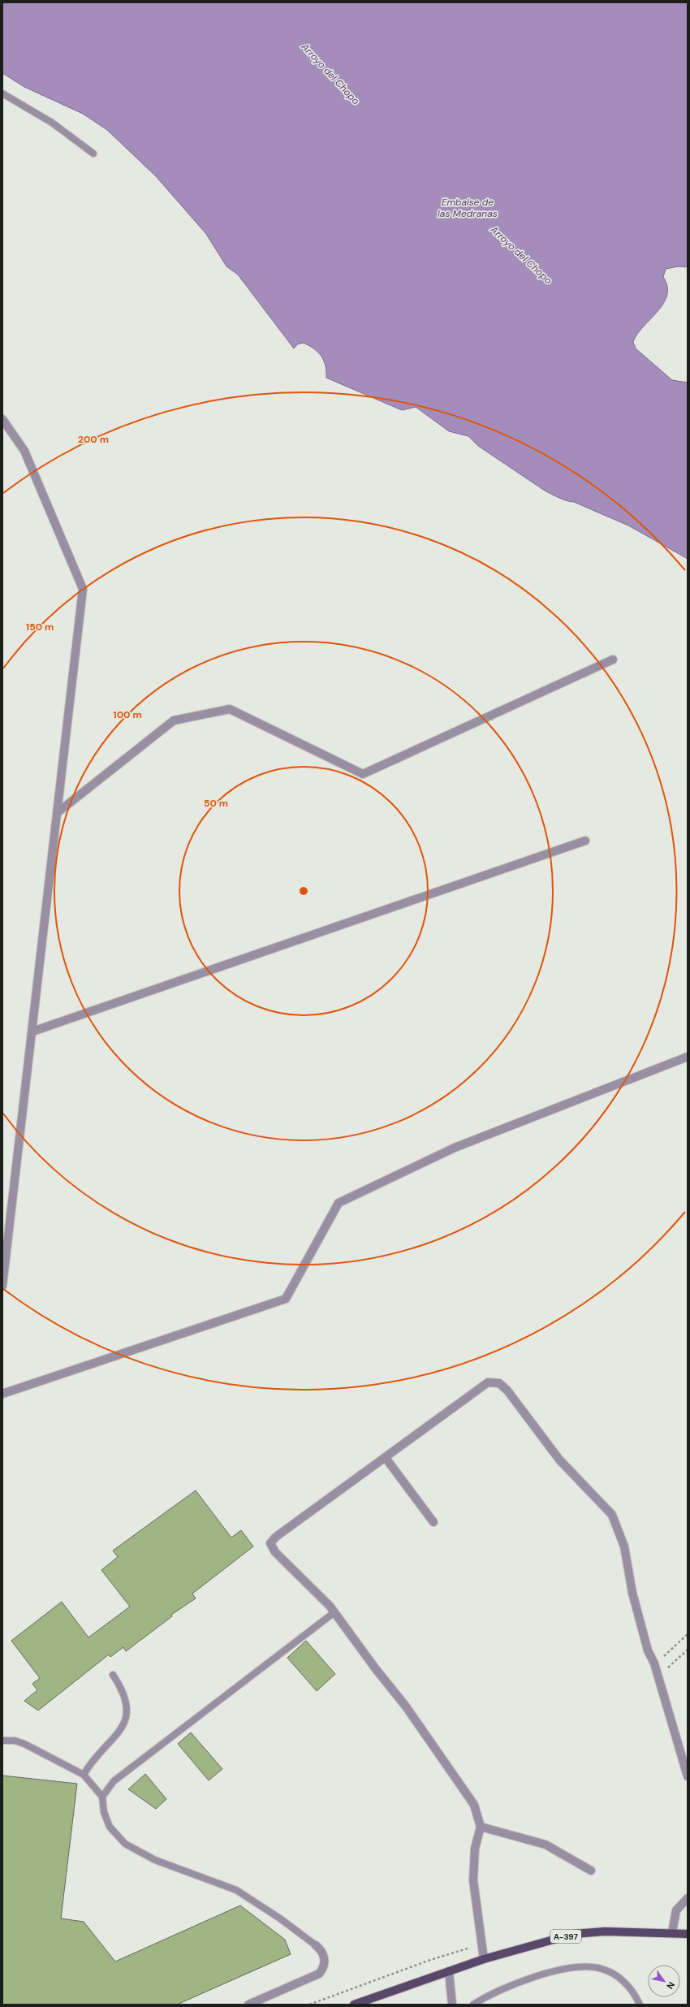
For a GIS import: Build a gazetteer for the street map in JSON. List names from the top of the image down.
{
  "streets": {
    "main road": ["A-397"]
  },
  "water": ["Arroyo del Chopo", "Embalse de las Medranas"],
  "north": "bottom right",
  "rings": [
    "200 m",
    "150 m",
    "100 m",
    "50 m"
  ]
}
